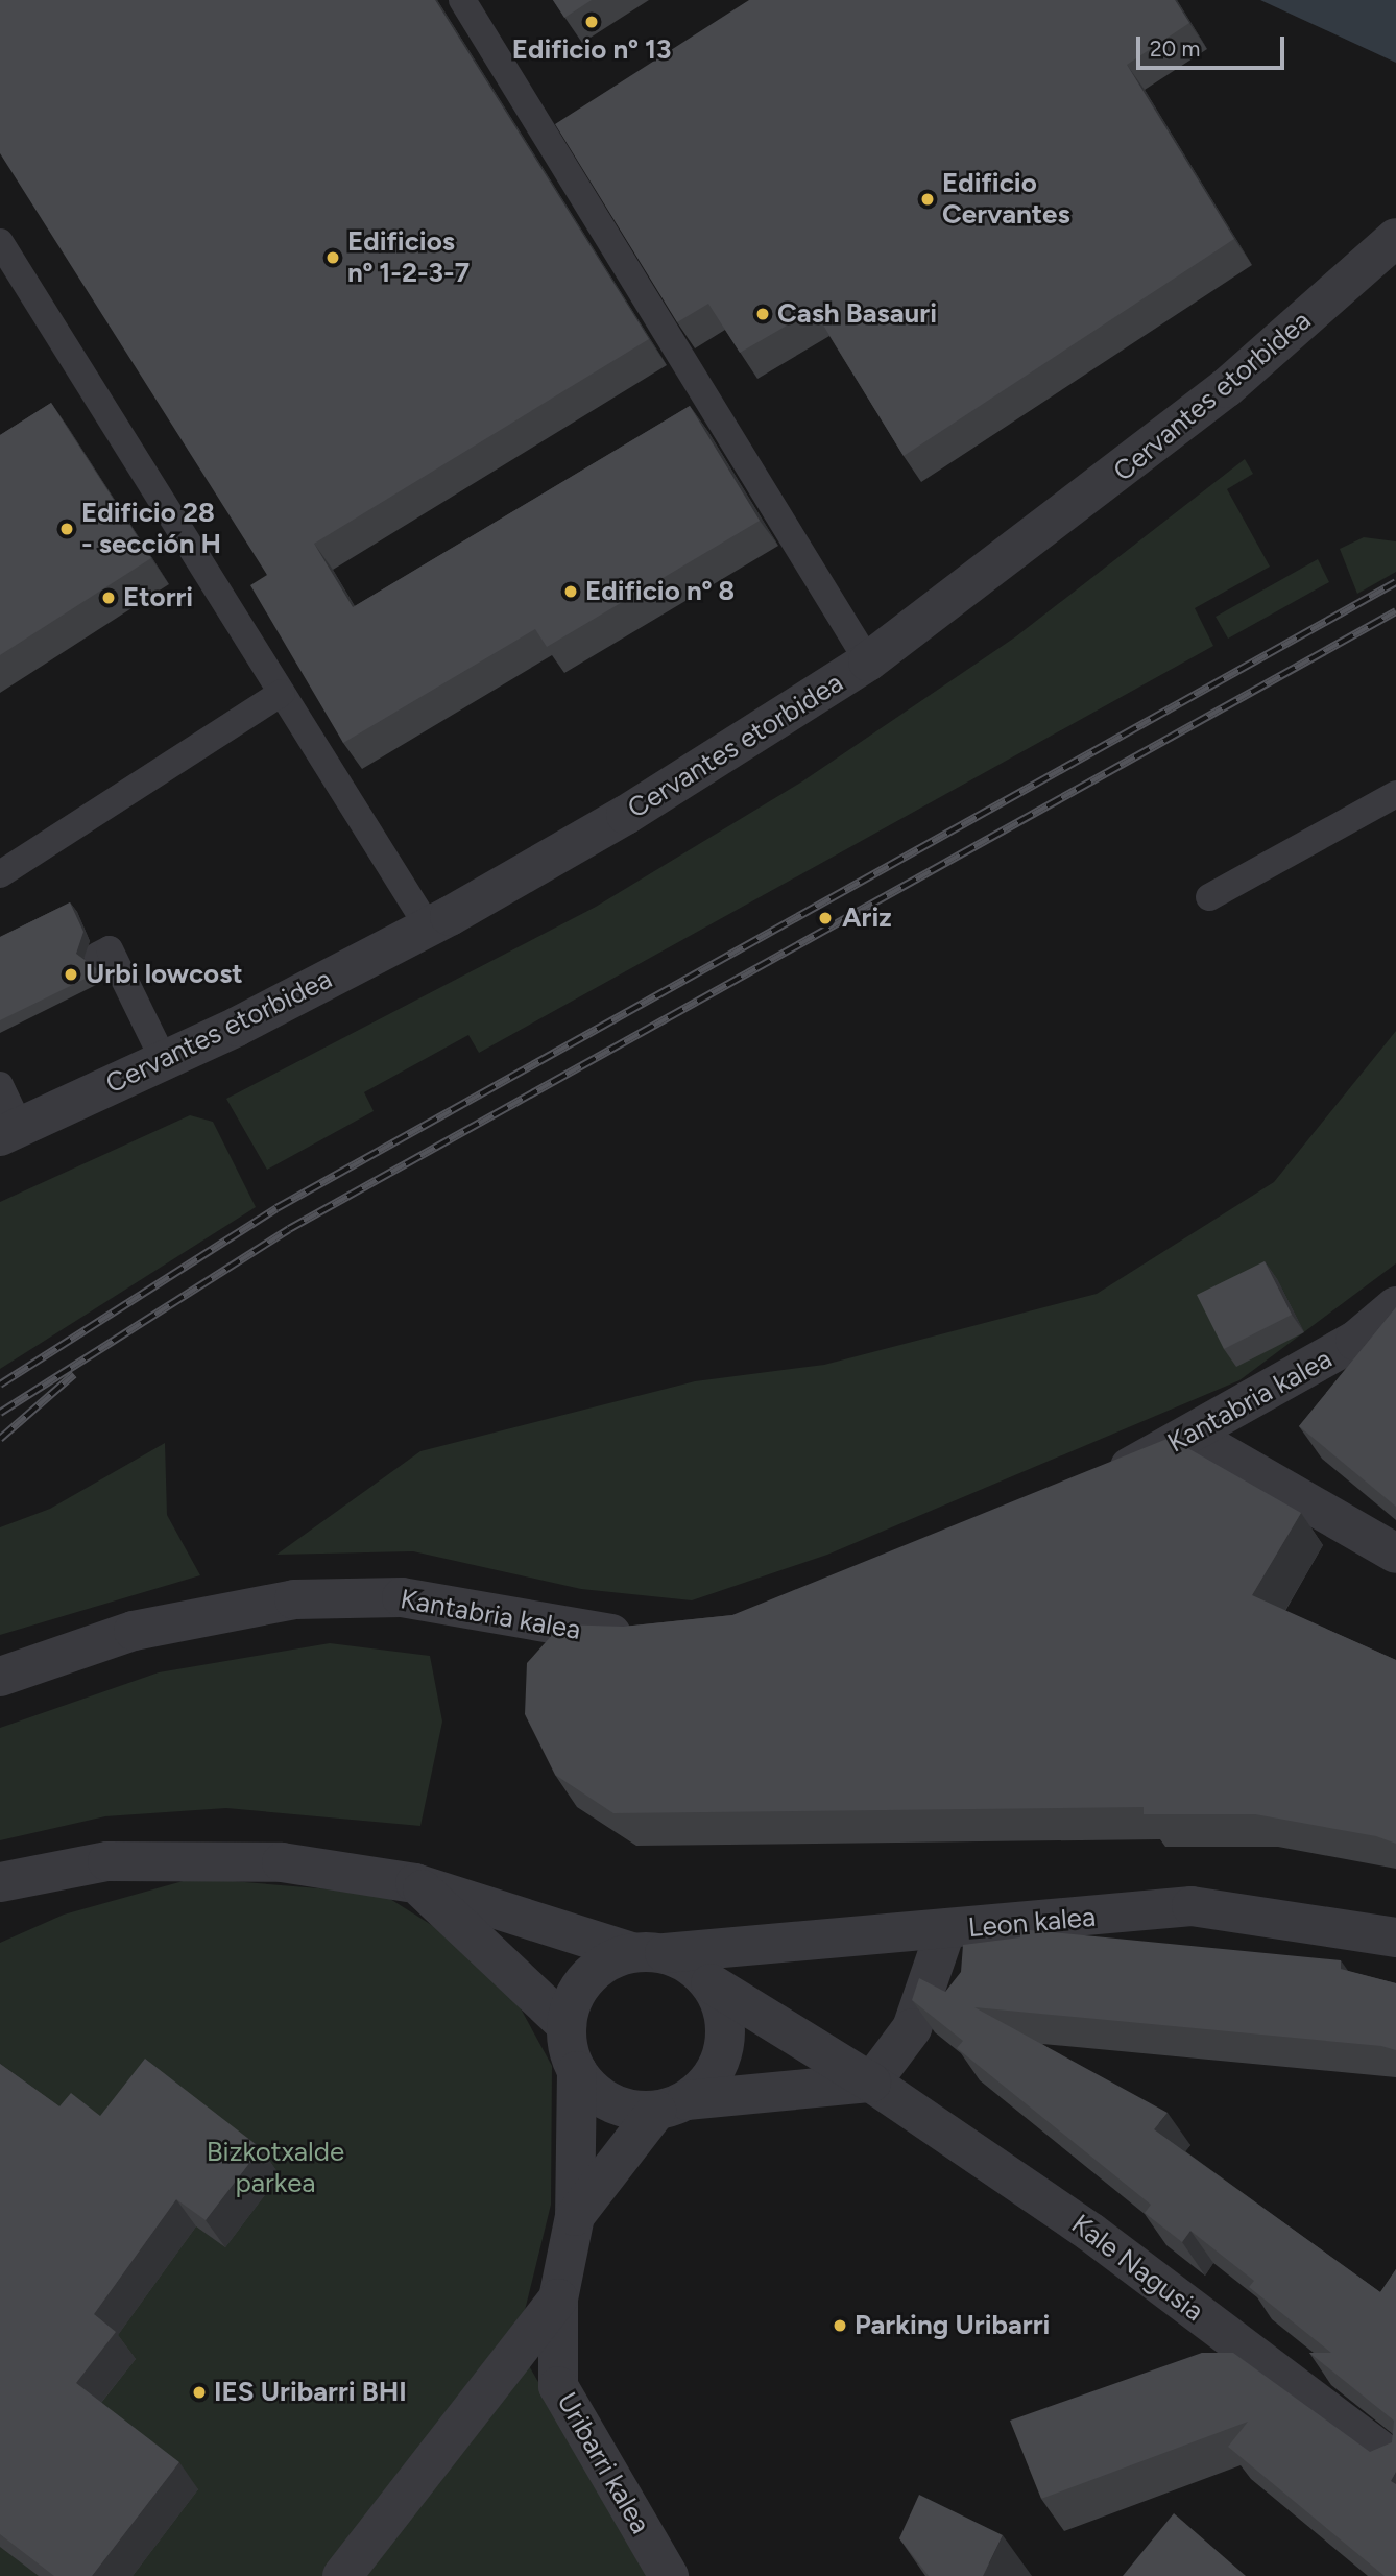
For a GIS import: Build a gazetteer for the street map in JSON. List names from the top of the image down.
{
  "streets": {
    "street": [
      "Cervantes etorbidea",
      "Kantabria kalea",
      "Leon kalea",
      "Kale Nagusia",
      "Uribarri kalea"
    ]
  },
  "crossings": [
    ["Leon kalea", "Kale Nagusia"],
    ["Leon kalea", "Uribarri kalea"],
    ["Kale Nagusia", "Uribarri kalea"]
  ],
  "parks": ["Bizkotxalde parkea"],
  "places": [
    "Edificio nº 13",
    "Edificio Cervantes",
    "Edificios nº 1-2-3-7",
    "Cash Basauri",
    "Edificio 28 - sección H",
    "Edificio nº 8",
    "Etorri",
    "Ariz",
    "Urbi lowcost",
    "Parking Uribarri",
    "IES Uribarri BHI"
  ],
  "scale_bar": "20 m"
}
